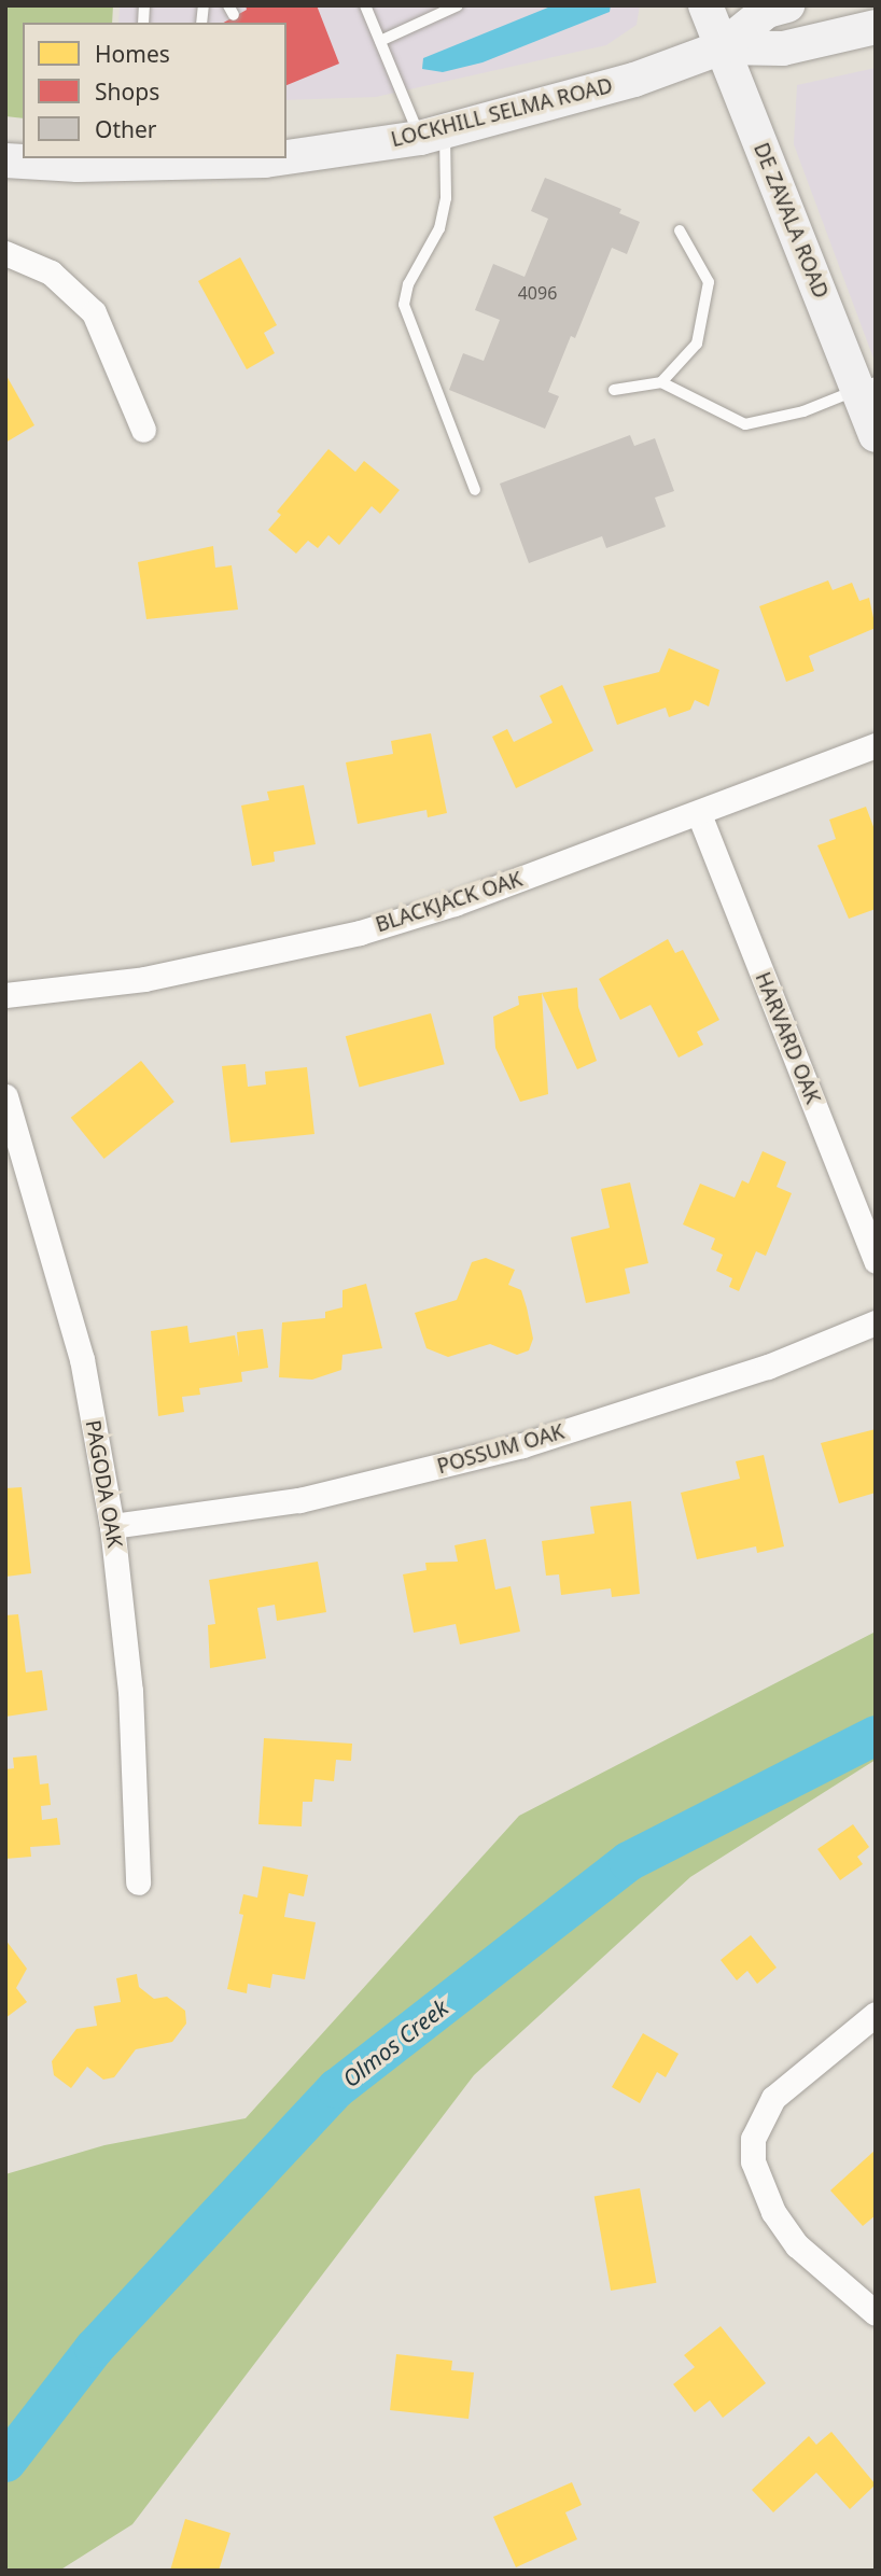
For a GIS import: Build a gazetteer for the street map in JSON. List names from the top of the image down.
{
  "streets": {
    "main road": ["LOCKHILL SELMA ROAD", "DE ZAVALA ROAD"],
    "street": [
      "BLACKJACK OAK",
      "HARVARD OAK",
      "POSSUM OAK",
      "PAGODA OAK"
    ]
  },
  "crossings": [
    ["LOCKHILL SELMA ROAD", "DE ZAVALA ROAD"],
    ["BLACKJACK OAK", "HARVARD OAK"],
    ["POSSUM OAK", "PAGODA OAK"]
  ],
  "water": ["Olmos Creek"],
  "house_numbers": ["4096"],
  "legend": ["Homes", "Shops", "Other"]
}
